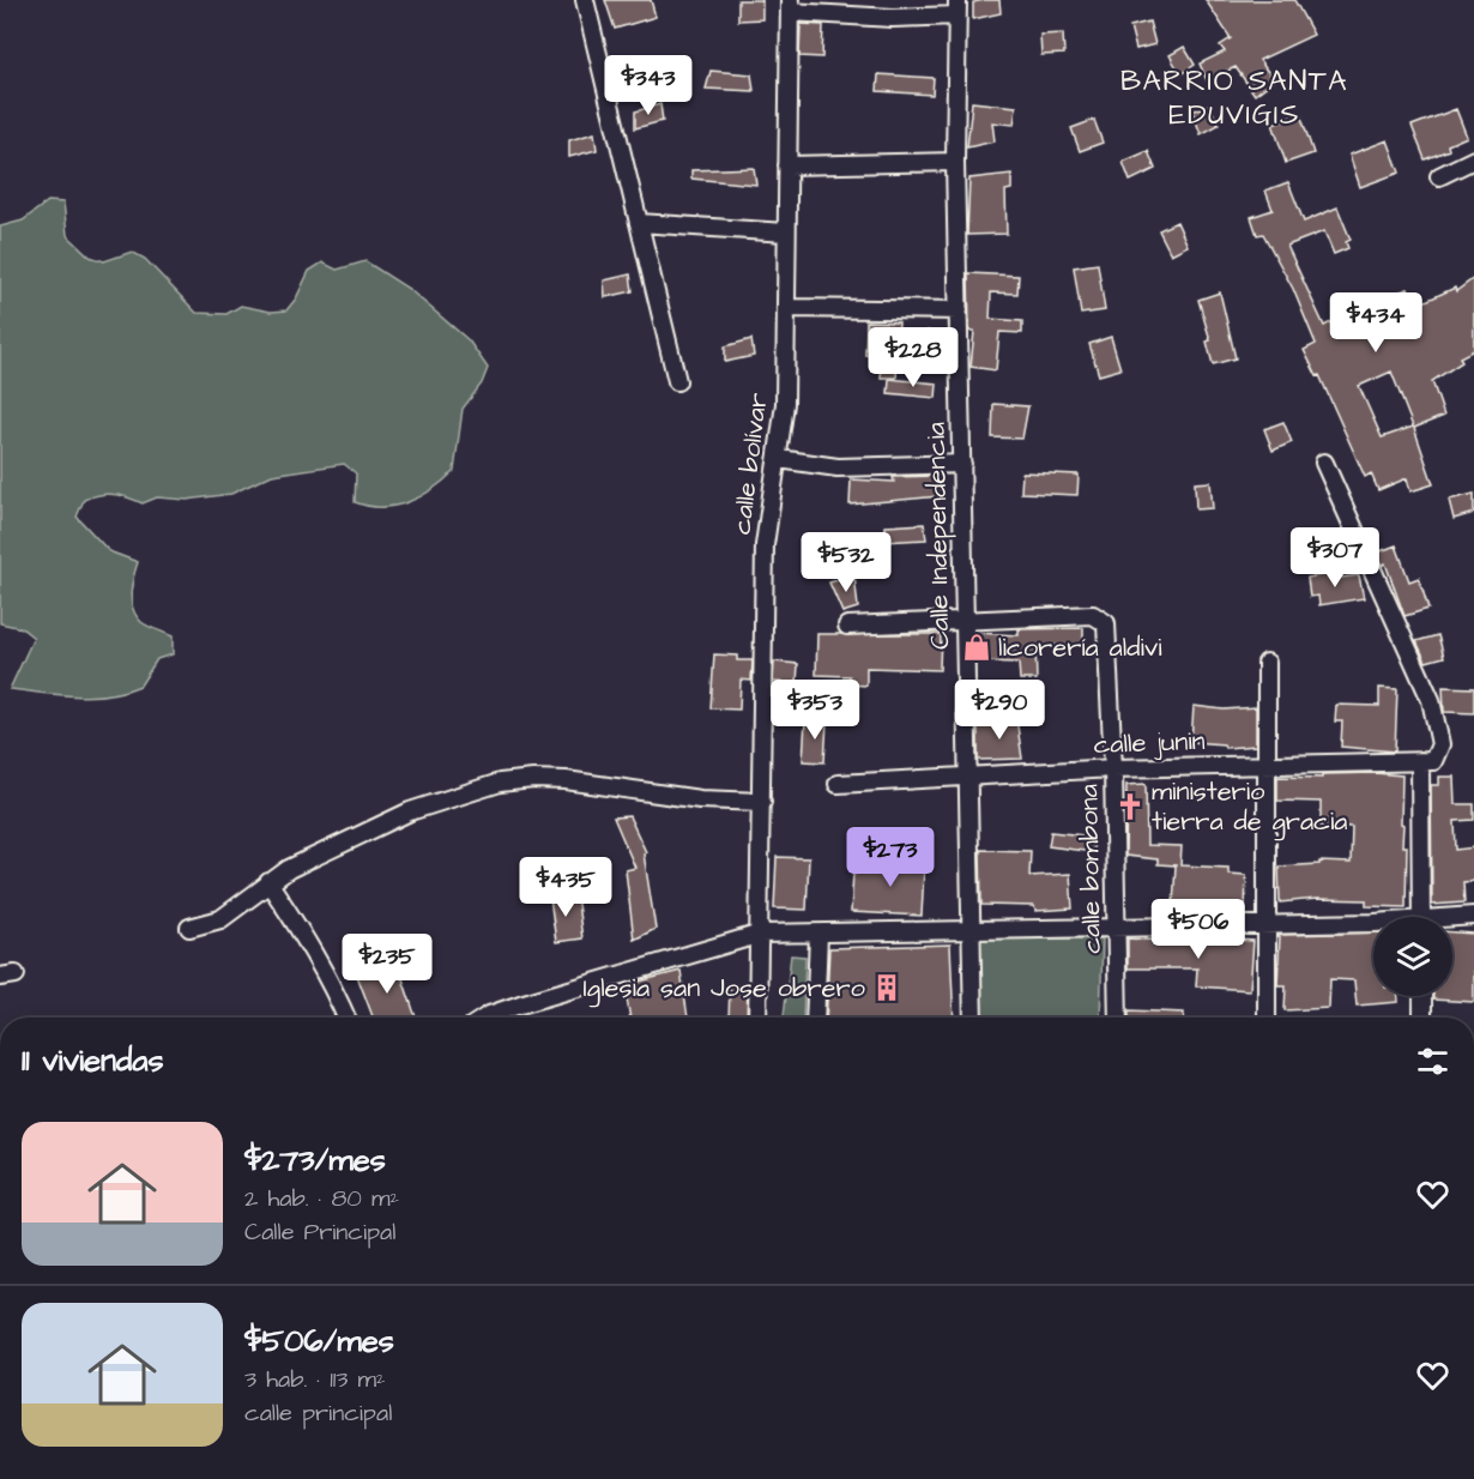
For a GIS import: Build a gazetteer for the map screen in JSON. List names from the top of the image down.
{
  "streets": {
    "street": [
      "calle bolívar",
      "Calle Independencia",
      "calle junin",
      "calle bombona"
    ]
  },
  "crossings": [
    ["Calle Independencia", "calle junin"],
    ["Calle Independencia", "calle bombona"],
    ["calle junin", "calle bombona"]
  ],
  "districts": ["BARRIO SANTA EDUVIGIS"],
  "places": {
    "shop": ["licorería aldivi"],
    "church": ["ministerio tierra de gracia"],
    "building": ["Iglesia san Jose obrero"]
  },
  "page": {
    "price": [
      "$343",
      "$434",
      "$228",
      "$307",
      "$532",
      "$353",
      "$290",
      "$273",
      "$435",
      "$506",
      "$235"
    ],
    "heading": "11 viviendas",
    "list": [
      {
        "name": "$273/mes",
        "note": "2 hab. · 80 m² · Calle Principal"
      },
      {
        "name": "$506/mes",
        "note": "3 hab. · 113 m² · calle principal"
      }
    ]
  }
}
